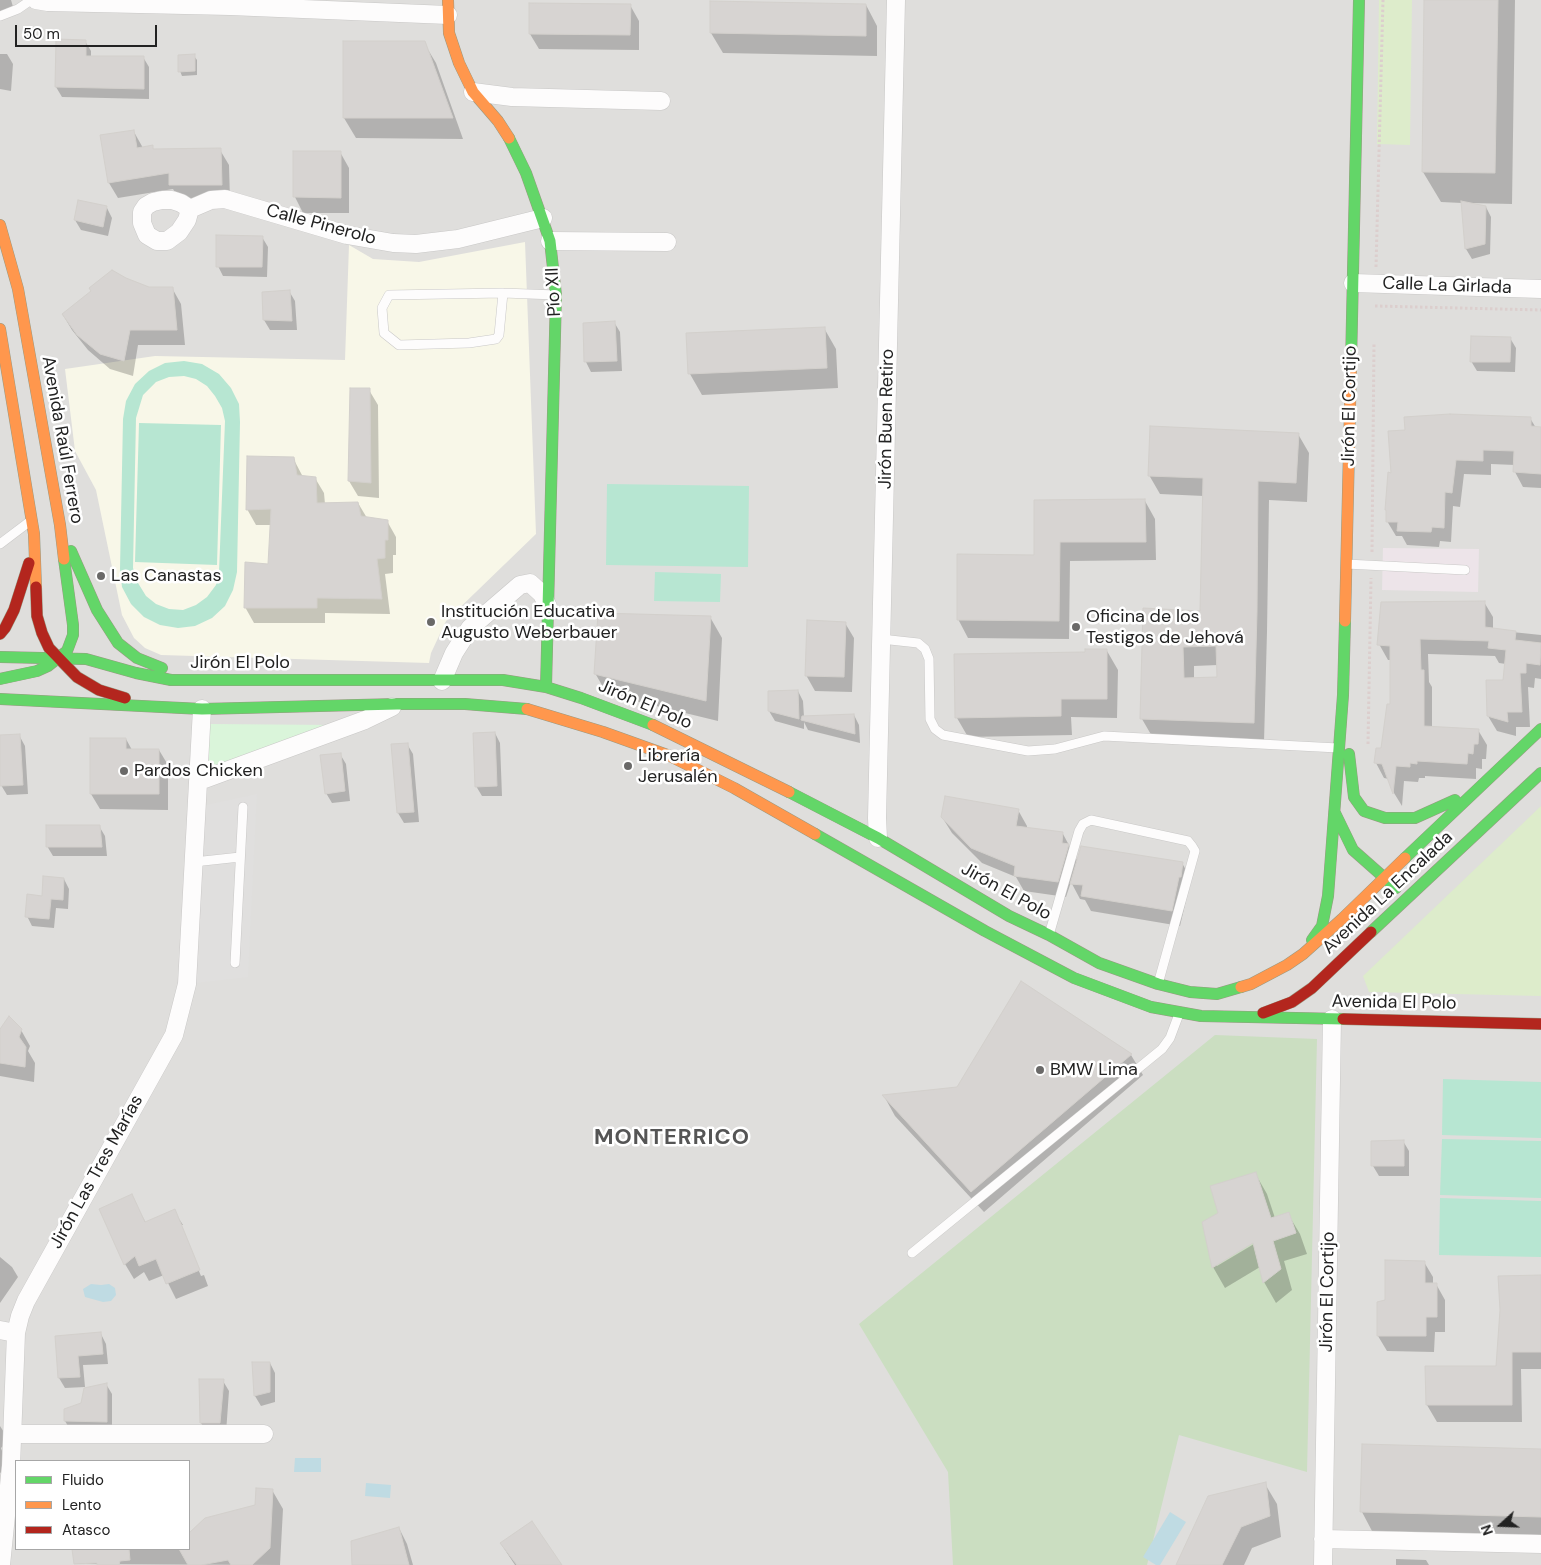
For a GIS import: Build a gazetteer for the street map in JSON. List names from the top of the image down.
{
  "streets": {
    "main road": [
      "Pío XII",
      "Jirón El Cortijo",
      "Avenida Raúl Ferrero",
      "Jirón El Polo",
      "Avenida La Encalada",
      "Avenida El Polo"
    ],
    "street": [
      "Calle Pinerolo",
      "Calle La Girlada",
      "Jirón Buen Retiro",
      "Jirón Las Tres Marías"
    ]
  },
  "crossings": [
    ["Calle Pinerolo", "Pío XII"],
    ["Calle La Girlada", "Jirón El Cortijo"],
    ["Pío XII", "Jirón El Polo"],
    ["Jirón El Cortijo", "Jirón El Polo"],
    ["Jirón El Cortijo", "Avenida La Encalada"],
    ["Jirón El Cortijo", "Avenida El Polo"],
    ["Jirón Buen Retiro", "Jirón El Polo"],
    ["Avenida Raúl Ferrero", "Jirón El Polo"],
    ["Jirón El Polo", "Avenida La Encalada"],
    ["Avenida La Encalada", "Avenida El Polo"]
  ],
  "districts": ["MONTERRICO"],
  "places": [
    "Las Canastas",
    "Institución Educativa Augusto Weberbauer",
    "Oficina de los Testigos de Jehová",
    "Librería Jerusalén",
    "Pardos Chicken",
    "BMW Lima"
  ],
  "legend": ["Fluido", "Lento", "Atasco"],
  "scale_bar": "50 m",
  "north": "left"
}
